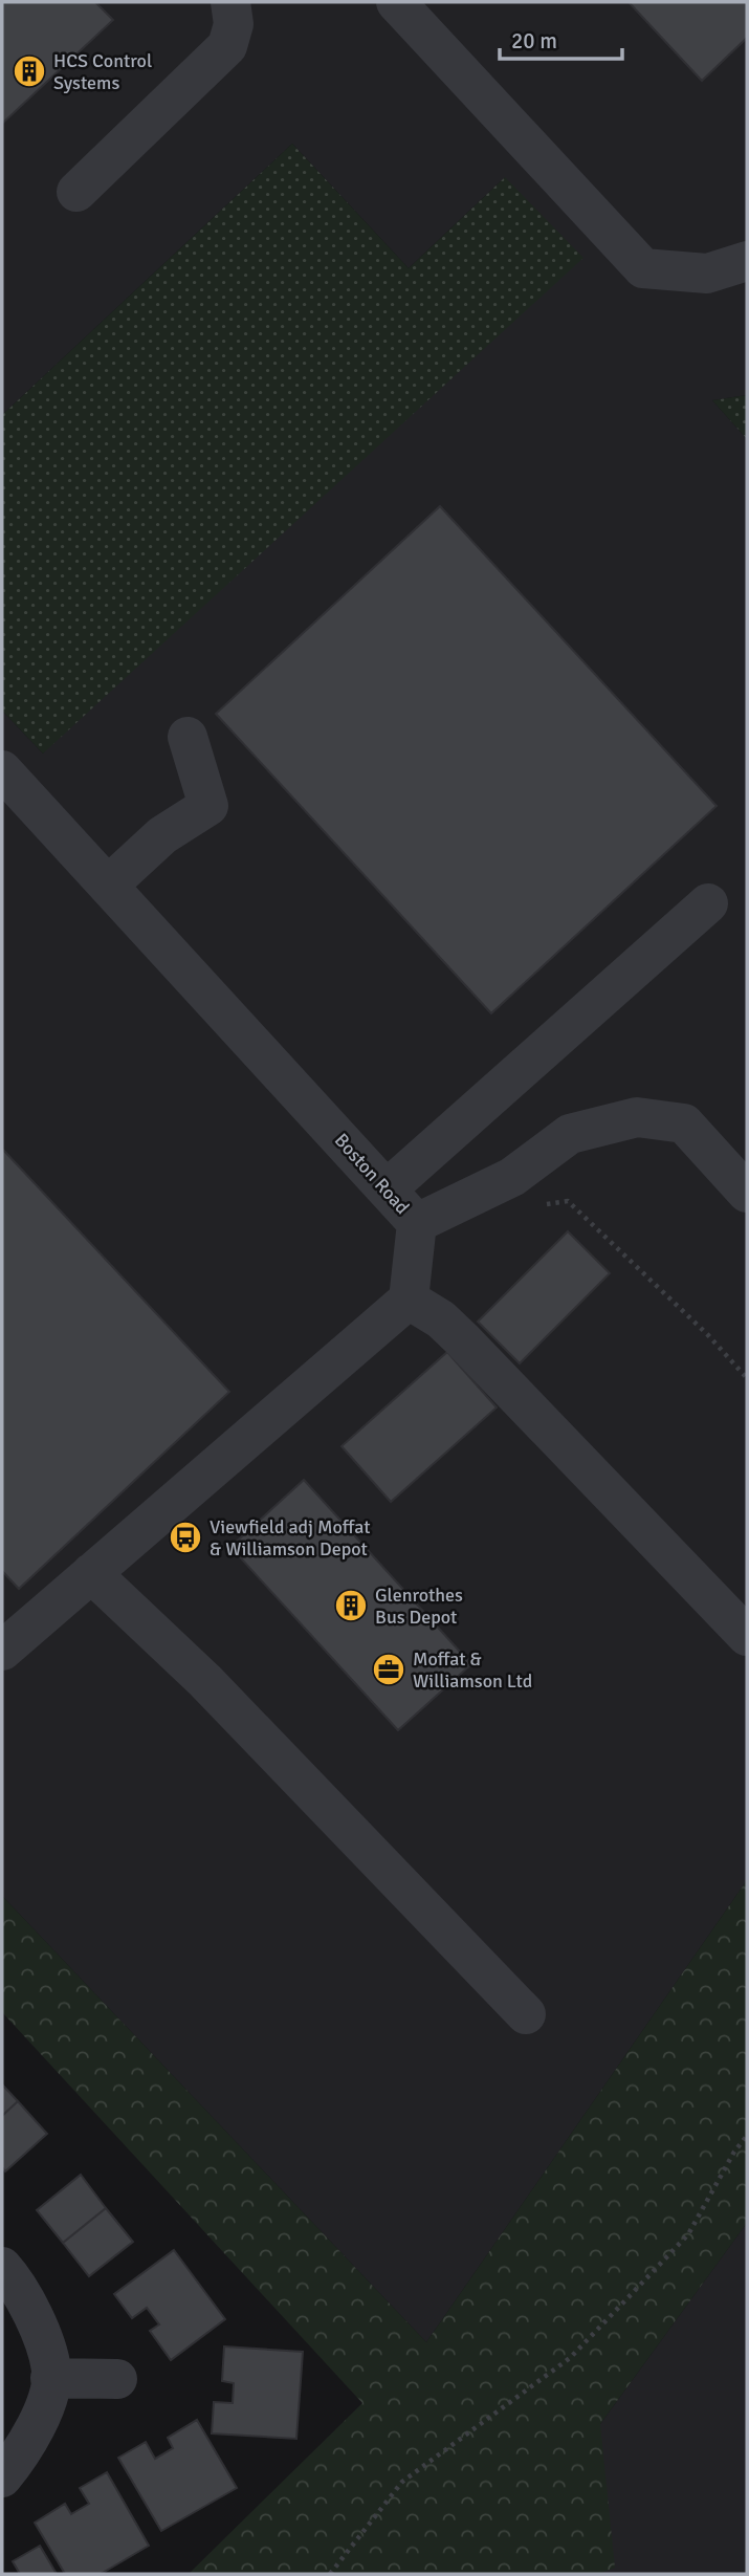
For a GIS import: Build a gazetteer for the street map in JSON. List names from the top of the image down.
{
  "streets": {
    "street": ["Boston Road"]
  },
  "places": {
    "building": ["HCS Control Systems", "Glenrothes Bus Depot"],
    "bus stop": ["Viewfield adj Moffat & Williamson Depot"],
    "office": ["Moffat & Williamson Ltd"]
  },
  "scale_bar": "20 m"
}
